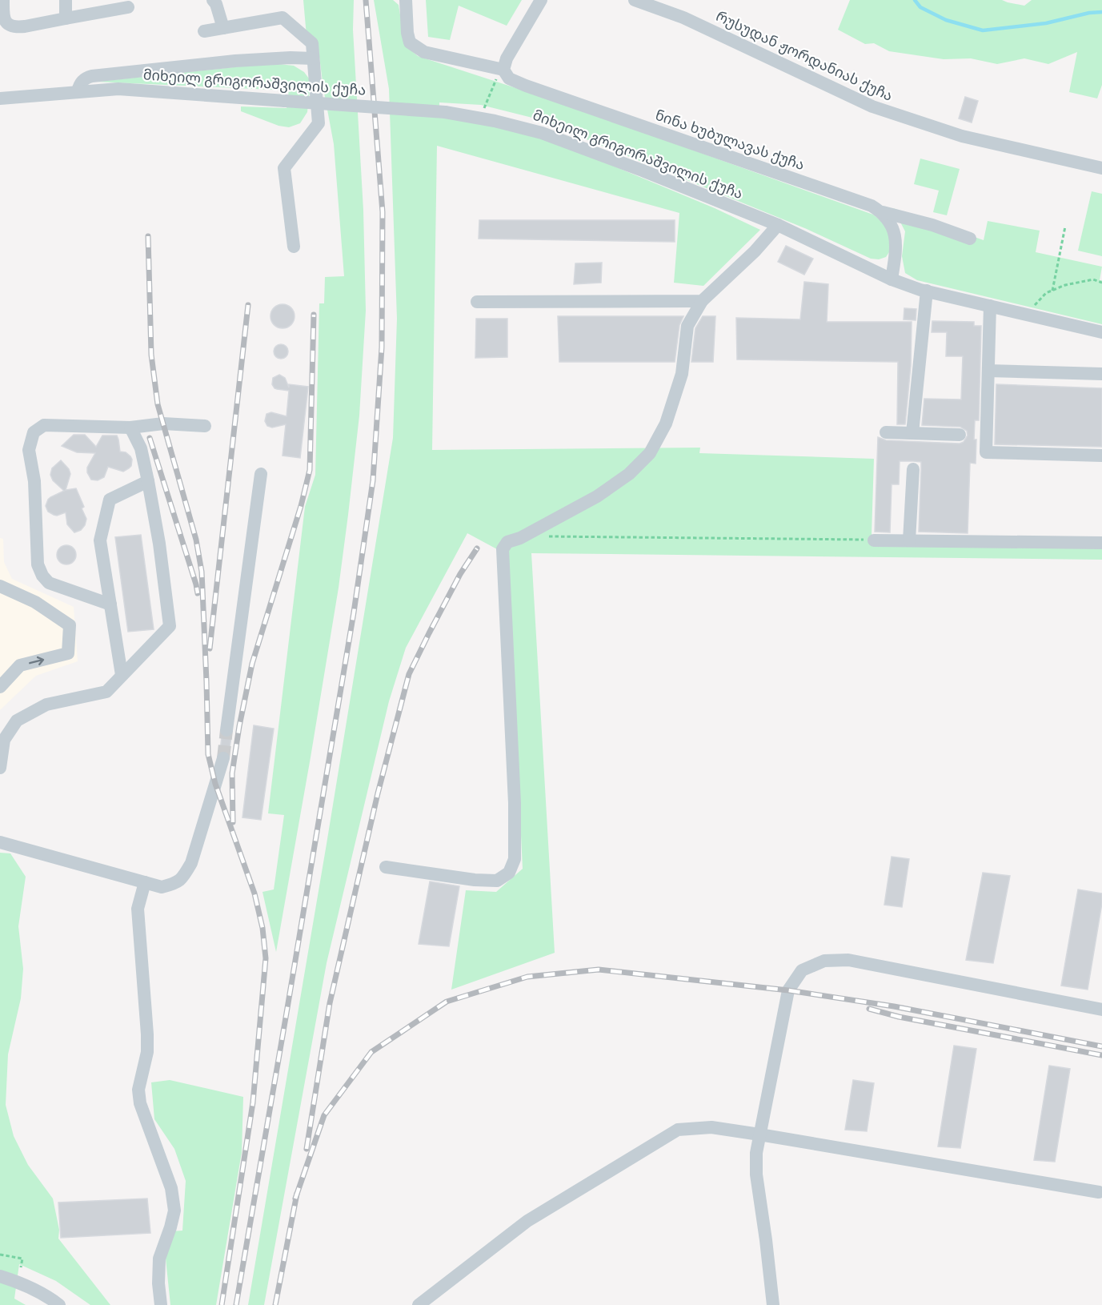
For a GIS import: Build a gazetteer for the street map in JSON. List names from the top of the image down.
{
  "streets": {
    "street": ["რუსუდან ჟორდანიას ქუჩა", "მიხეილ გრიგორაშვილის ქუჩა", "ნინა ხუბულავას ქუჩა"]
  }
}
